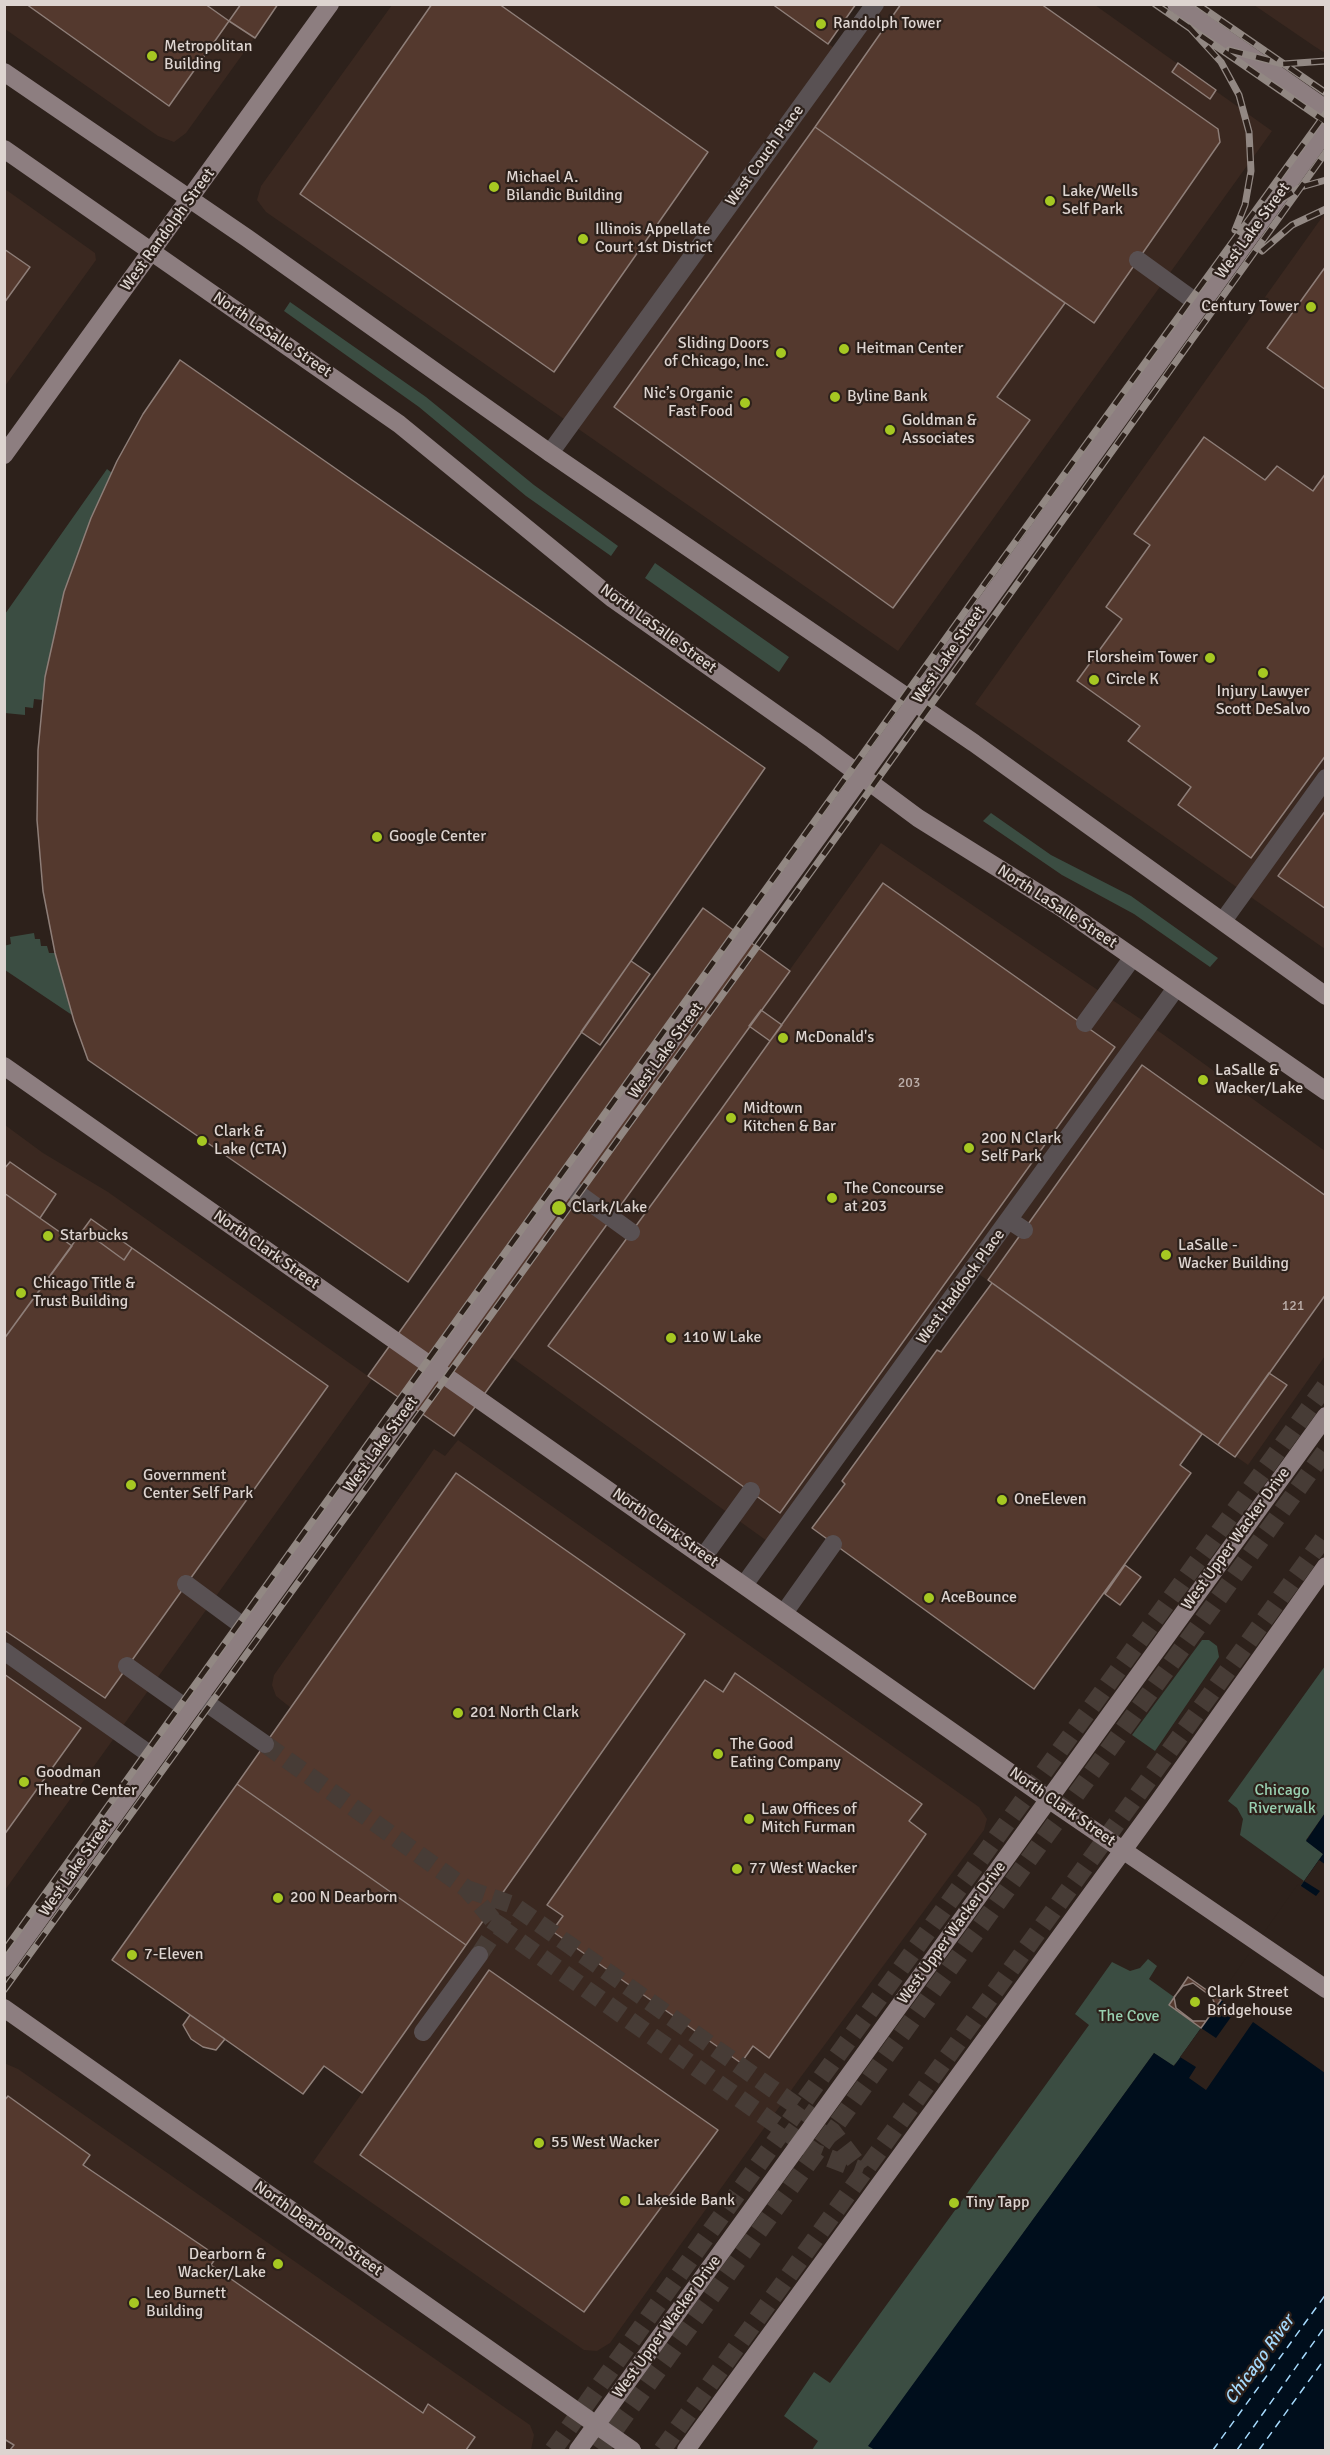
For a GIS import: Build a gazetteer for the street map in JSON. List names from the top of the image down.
{
  "streets": {
    "main road": [
      "West Randolph Street",
      "West Lake Street",
      "North LaSalle Street",
      "North Clark Street",
      "West Upper Wacker Drive",
      "North Dearborn Street"
    ],
    "street": ["West Couch Place", "West Haddock Place"]
  },
  "crossings": [
    ["West Randolph Street", "North LaSalle Street"],
    ["West Lake Street", "North LaSalle Street"],
    ["West Lake Street", "North Clark Street"],
    ["North LaSalle Street", "West Haddock Place"],
    ["North Clark Street", "West Haddock Place"],
    ["North Clark Street", "West Upper Wacker Drive"],
    ["West Upper Wacker Drive", "North Dearborn Street"]
  ],
  "water": ["Chicago River"],
  "parks": ["Chicago Riverwalk", "The Cove"],
  "places": [
    "Randolph Tower",
    "Metropolitan Building",
    "Michael A. Bilandic Building",
    "Lake/Wells Self Park",
    "Illinois Appellate Court 1st District",
    "Century Tower",
    "Heitman Center",
    "Sliding Doors of Chicago, Inc.",
    "Byline Bank",
    "Nic’s Organic Fast Food",
    "Goldman & Associates",
    "Florsheim Tower",
    "Injury Lawyer Scott DeSalvo",
    "Circle K",
    "Google Center",
    "McDonald's",
    "LaSalle & Wacker/Lake",
    "Midtown Kitchen & Bar",
    "Clark & Lake (CTA)",
    "200 N Clark Self Park",
    "The Concourse at 203",
    "Clark/Lake",
    "Starbucks",
    "LaSalle - Wacker Building",
    "Chicago Title & Trust Building",
    "110 W Lake",
    "Government Center Self Park",
    "OneEleven",
    "AceBounce",
    "201 North Clark",
    "The Good Eating Company",
    "Goodman Theatre Center",
    "Law Offices of Mitch Furman",
    "77 West Wacker",
    "200 N Dearborn",
    "7-Eleven",
    "Clark Street Bridgehouse",
    "55 West Wacker",
    "Lakeside Bank",
    "Tiny Tapp",
    "Dearborn & Wacker/Lake",
    "Leo Burnett Building"
  ],
  "house_numbers": ["203", "121"]
}
